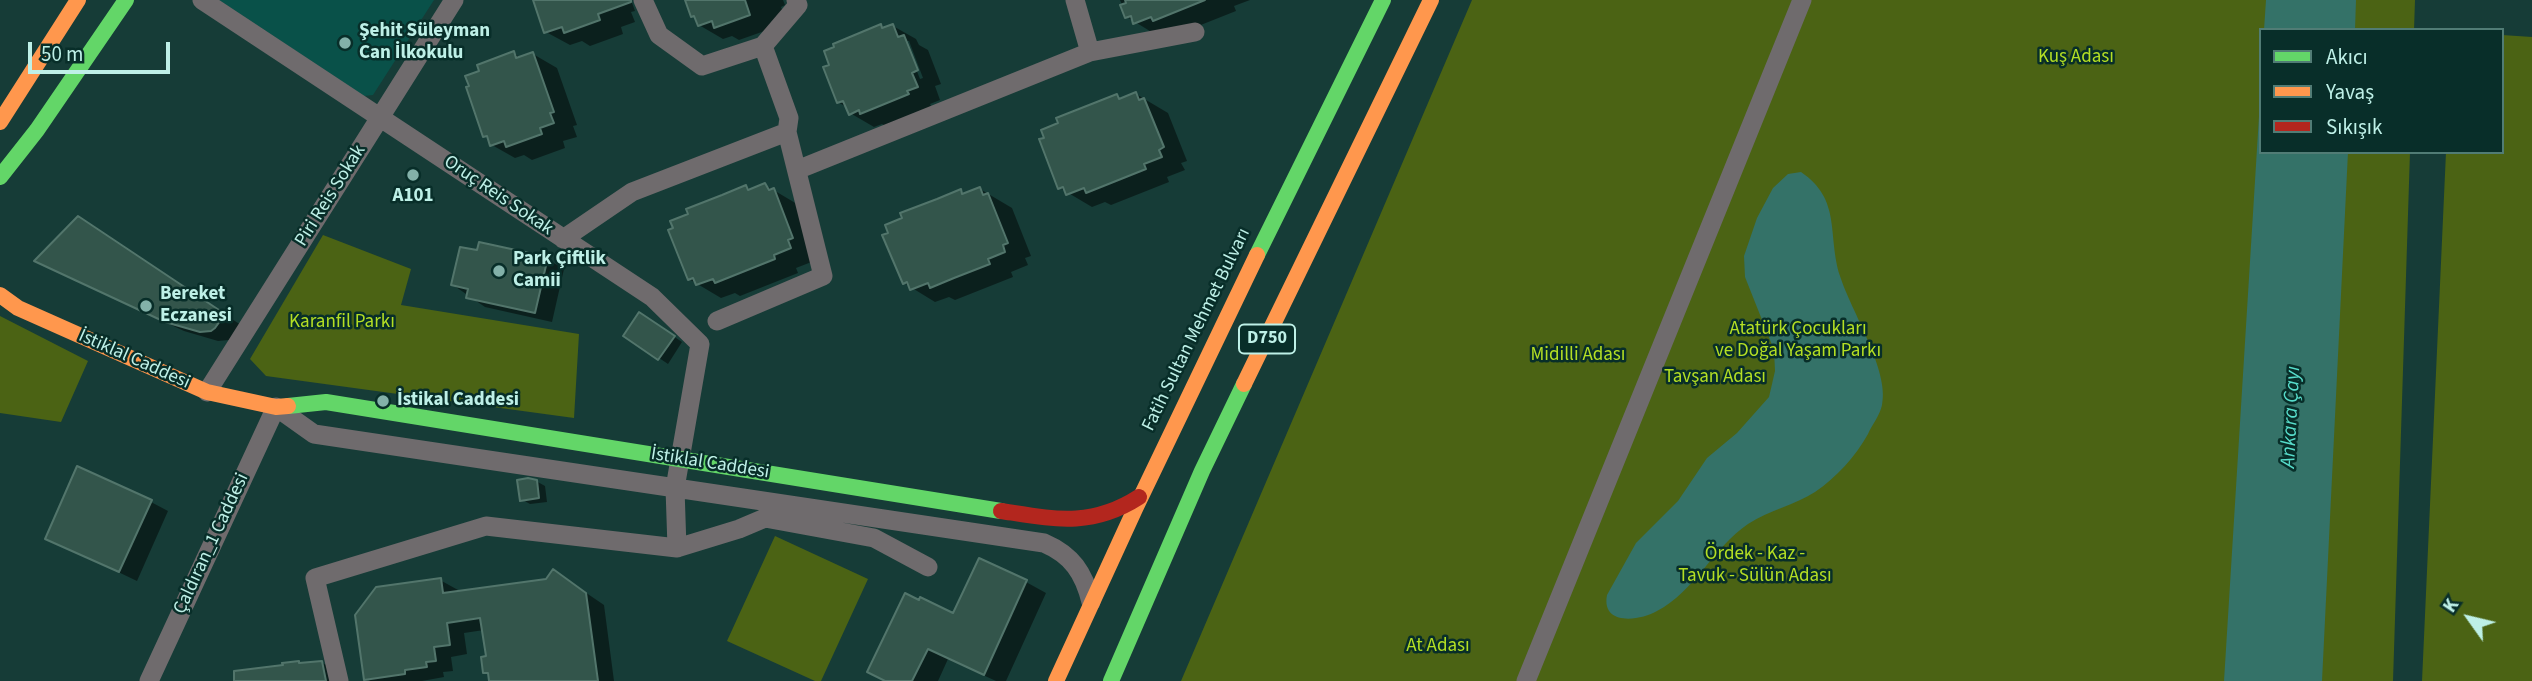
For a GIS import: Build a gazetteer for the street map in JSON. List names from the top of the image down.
{
  "streets": {
    "main road": ["Fatih Sultan Mehmet Bulvarı", "D750", "İstiklal Caddesi"],
    "street": ["Piri Reis Sokak", "Oruç Reis Sokak", "Çaldıran_1 Caddesi"]
  },
  "crossings": [
    ["Piri Reis Sokak", "Oruç Reis Sokak"],
    ["Piri Reis Sokak", "İstiklal Caddesi"],
    ["Oruç Reis Sokak", "İstiklal Caddesi"],
    ["Fatih Sultan Mehmet Bulvarı", "İstiklal Caddesi"],
    ["İstiklal Caddesi", "Çaldıran_1 Caddesi"]
  ],
  "water": ["Ankara Çayı"],
  "parks": [
    "Kuş Adası",
    "Karanfil Parkı",
    "Atatürk Çocukları ve Doğal Yaşam Parkı",
    "Midilli Adası",
    "Tavşan Adası",
    "Ördek - Kaz - Tavuk - Sülün Adası",
    "At Adası"
  ],
  "places": [
    "Şehit Süleyman Can İlkokulu",
    "A101",
    "Park Çiftlik Camii",
    "Bereket Eczanesi",
    "İstikal Caddesi"
  ],
  "legend": ["Akıcı", "Yavaş", "Sıkışık"],
  "scale_bar": "50 m",
  "north": "top left"
}
